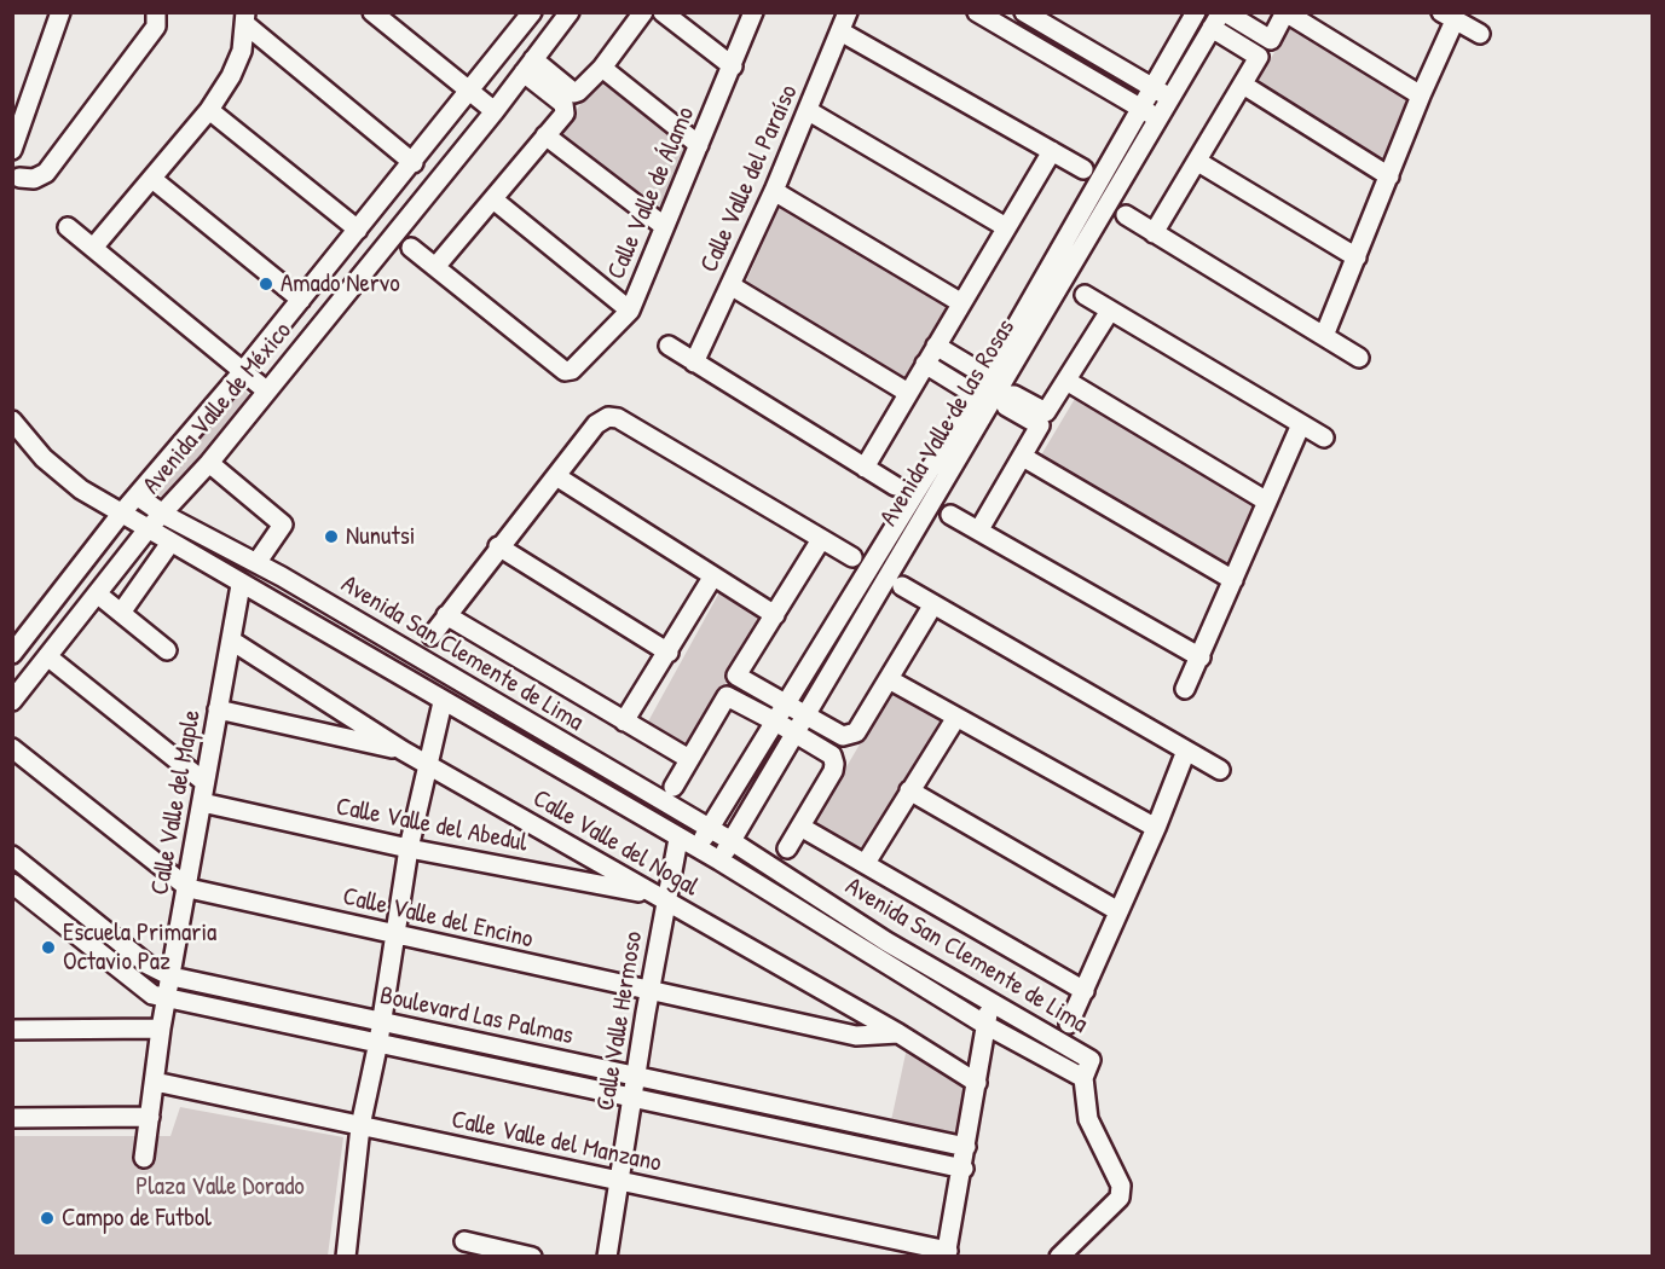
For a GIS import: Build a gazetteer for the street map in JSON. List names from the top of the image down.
{
  "streets": {
    "street": [
      "Calle Valle del Paraíso",
      "Calle Valle de Álamo",
      "Avenida Valle de México",
      "Avenida Valle de las Rosas",
      "Avenida San Clemente de Lima",
      "Calle Valle del Maple",
      "Calle Valle del Abedul",
      "Calle Valle del Nogal",
      "Calle Valle del Encino",
      "Boulevard Las Palmas",
      "Calle Valle Hermoso",
      "Calle Valle del Manzano"
    ]
  },
  "crossings": [
    ["Avenida Valle de México", "Avenida San Clemente de Lima"],
    ["Avenida Valle de las Rosas", "Avenida San Clemente de Lima"],
    ["Avenida San Clemente de Lima", "Calle Valle del Maple"],
    ["Avenida San Clemente de Lima", "Calle Valle Hermoso"],
    ["Calle Valle del Maple", "Calle Valle del Abedul"],
    ["Calle Valle del Maple", "Calle Valle del Nogal"],
    ["Calle Valle del Maple", "Calle Valle del Encino"],
    ["Calle Valle del Maple", "Boulevard Las Palmas"],
    ["Calle Valle del Maple", "Calle Valle del Manzano"],
    ["Calle Valle del Abedul", "Calle Valle del Nogal"],
    ["Calle Valle del Abedul", "Calle Valle Hermoso"],
    ["Calle Valle del Nogal", "Calle Valle del Encino"],
    ["Calle Valle del Nogal", "Calle Valle Hermoso"],
    ["Calle Valle del Encino", "Calle Valle Hermoso"],
    ["Boulevard Las Palmas", "Calle Valle Hermoso"],
    ["Calle Valle Hermoso", "Calle Valle del Manzano"]
  ],
  "parks": ["Plaza Valle Dorado"],
  "places": [
    "Amado Nervo",
    "Nunutsi",
    "Escuela Primaria Octavio Paz",
    "Campo de Futbol"
  ]
}
